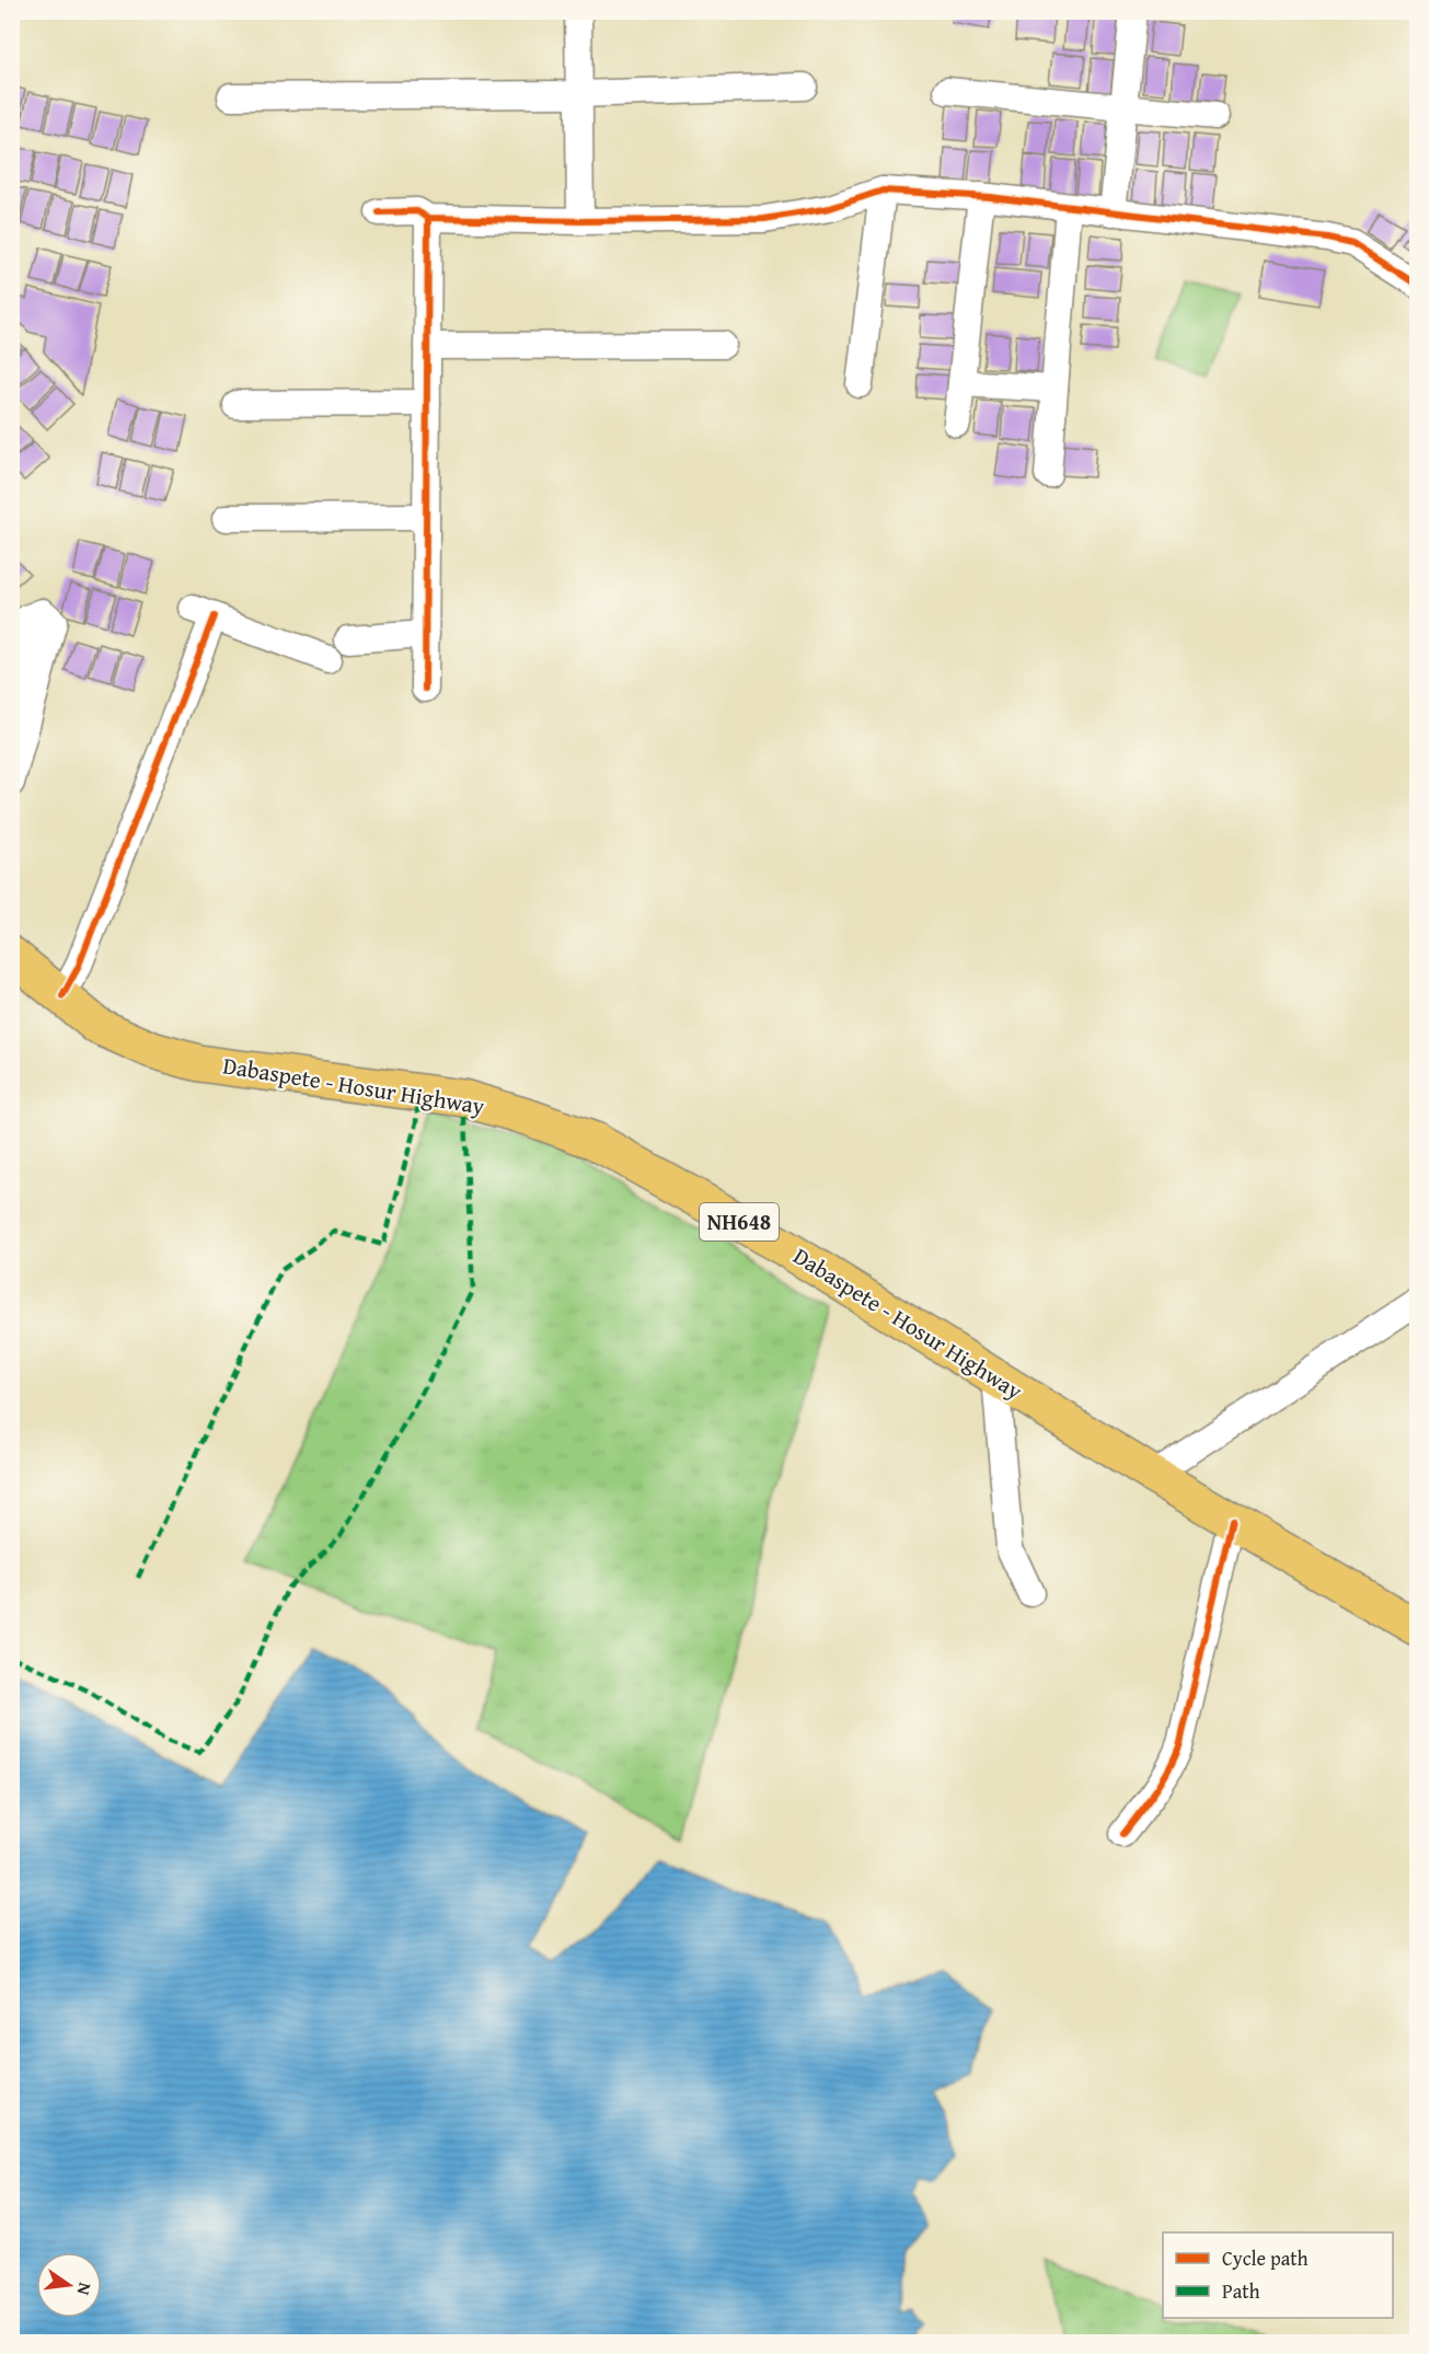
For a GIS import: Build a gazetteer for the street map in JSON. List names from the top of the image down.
{
  "streets": {
    "highway": ["Dabaspete - Hosur Highway", "NH648"]
  },
  "legend": ["Cycle path", "Path"],
  "north": "right"
}
